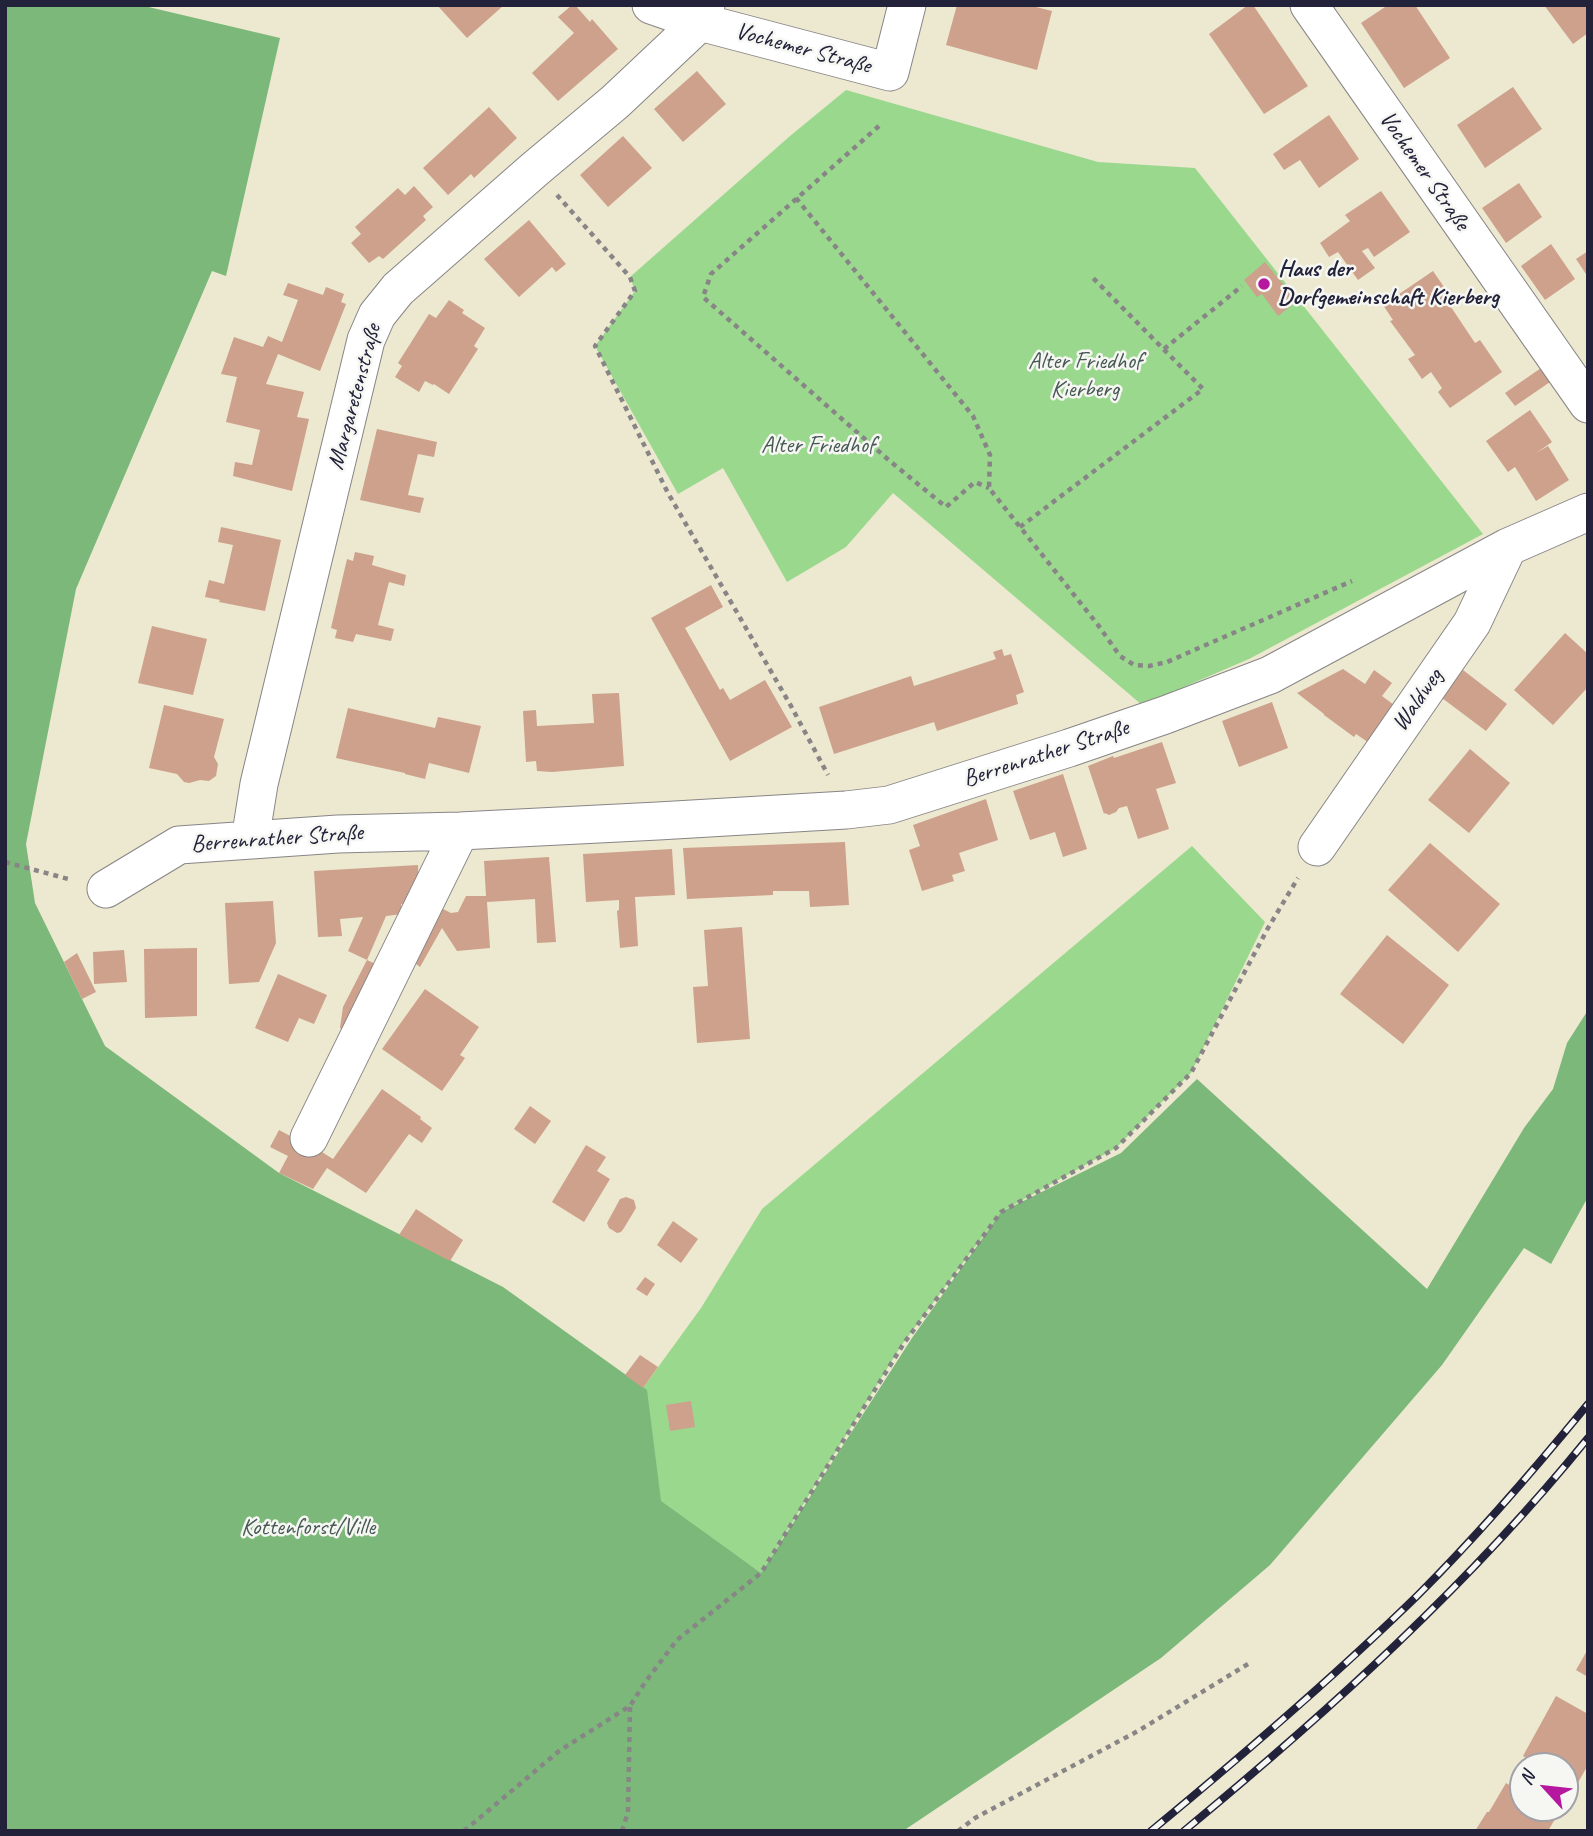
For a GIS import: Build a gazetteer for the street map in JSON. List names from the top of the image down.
{
  "streets": {
    "street": [
      "Vochemer Straße",
      "Margaretenstraße",
      "Waldweg",
      "Berrenrather Straße"
    ]
  },
  "crossings": [
    ["Vochemer Straße", "Margaretenstraße"],
    ["Margaretenstraße", "Berrenrather Straße"],
    ["Waldweg", "Berrenrather Straße"]
  ],
  "parks": ["Alter Friedhof Kierberg", "Alter Friedhof", "Kottenforst/Ville"],
  "places": ["Haus der Dorfgemeinschaft Kierberg"],
  "north": "top left"
}
